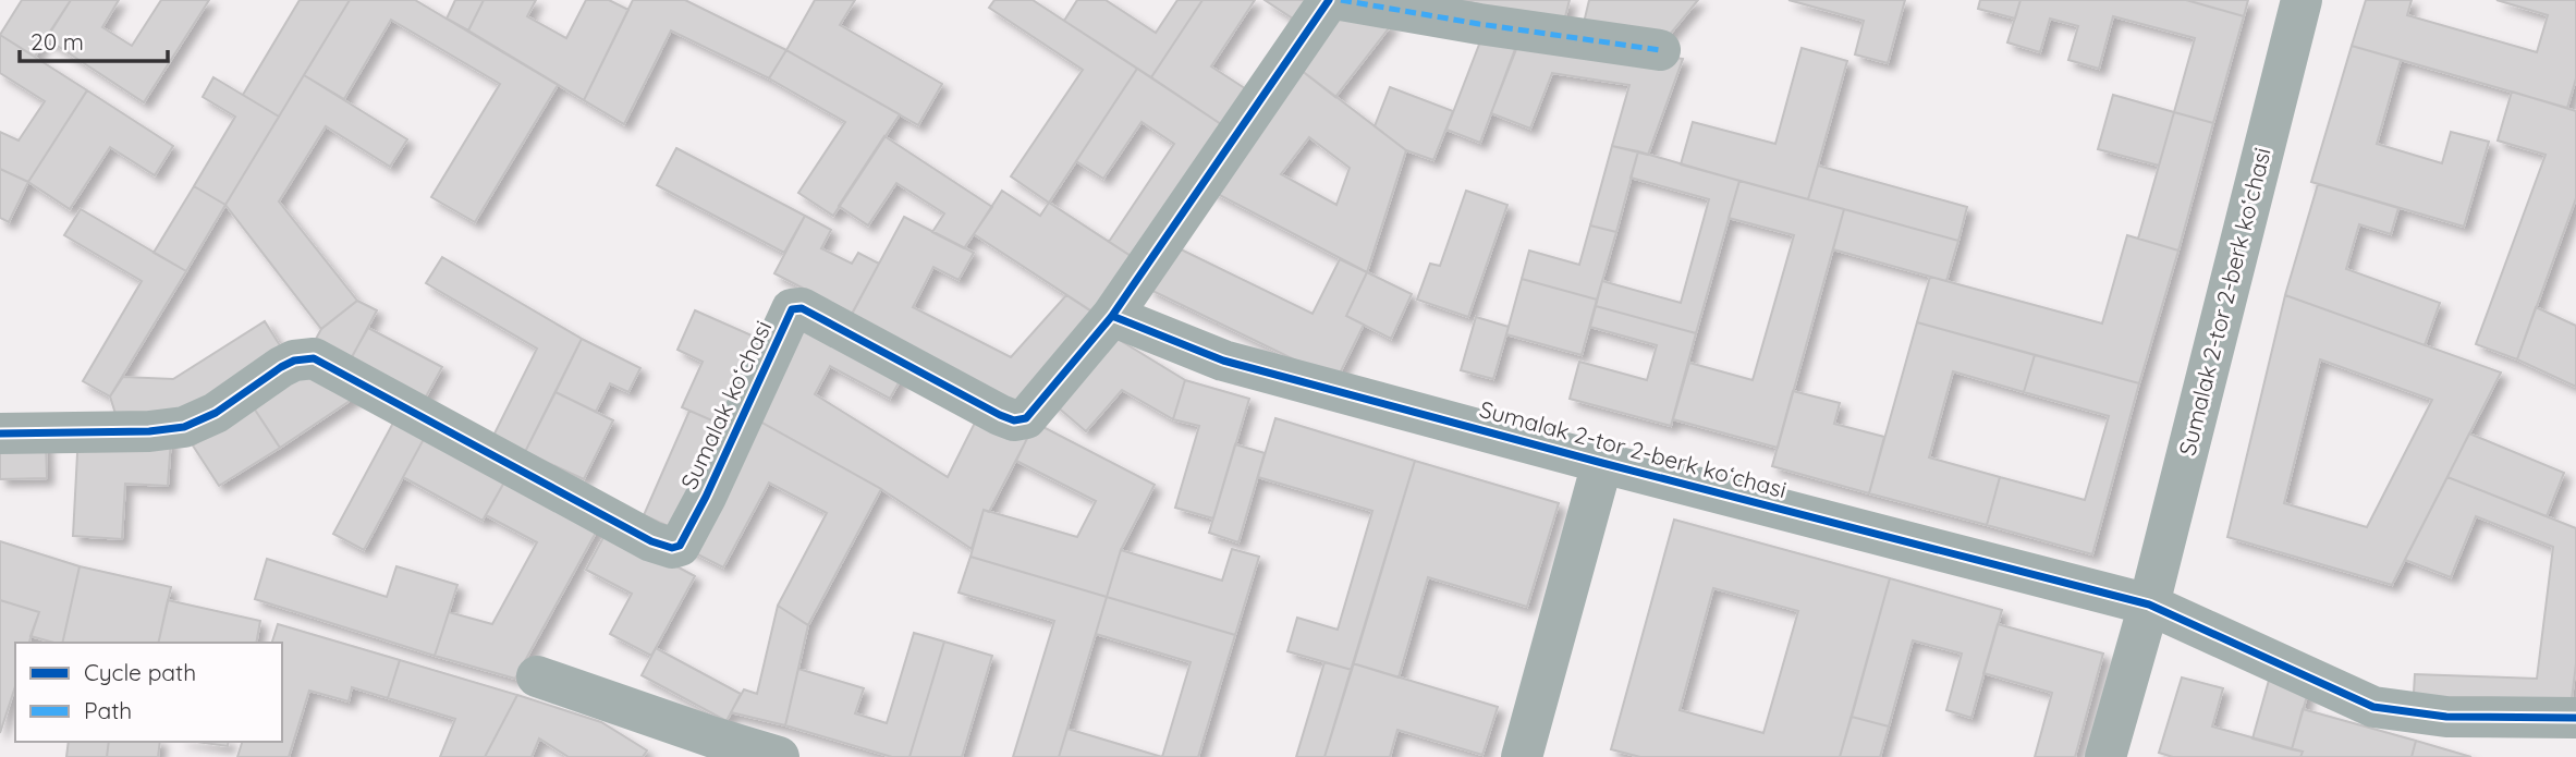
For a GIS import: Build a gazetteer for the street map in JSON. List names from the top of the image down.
{
  "streets": {
    "street": ["Sumalak 2-tor 2-berk koʻchasi", "Sumalak koʻchasi"]
  },
  "crossings": [
    ["Sumalak 2-tor 2-berk koʻchasi", "Sumalak koʻchasi"]
  ],
  "legend": ["Cycle path", "Path"],
  "scale_bar": "20 m"
}
